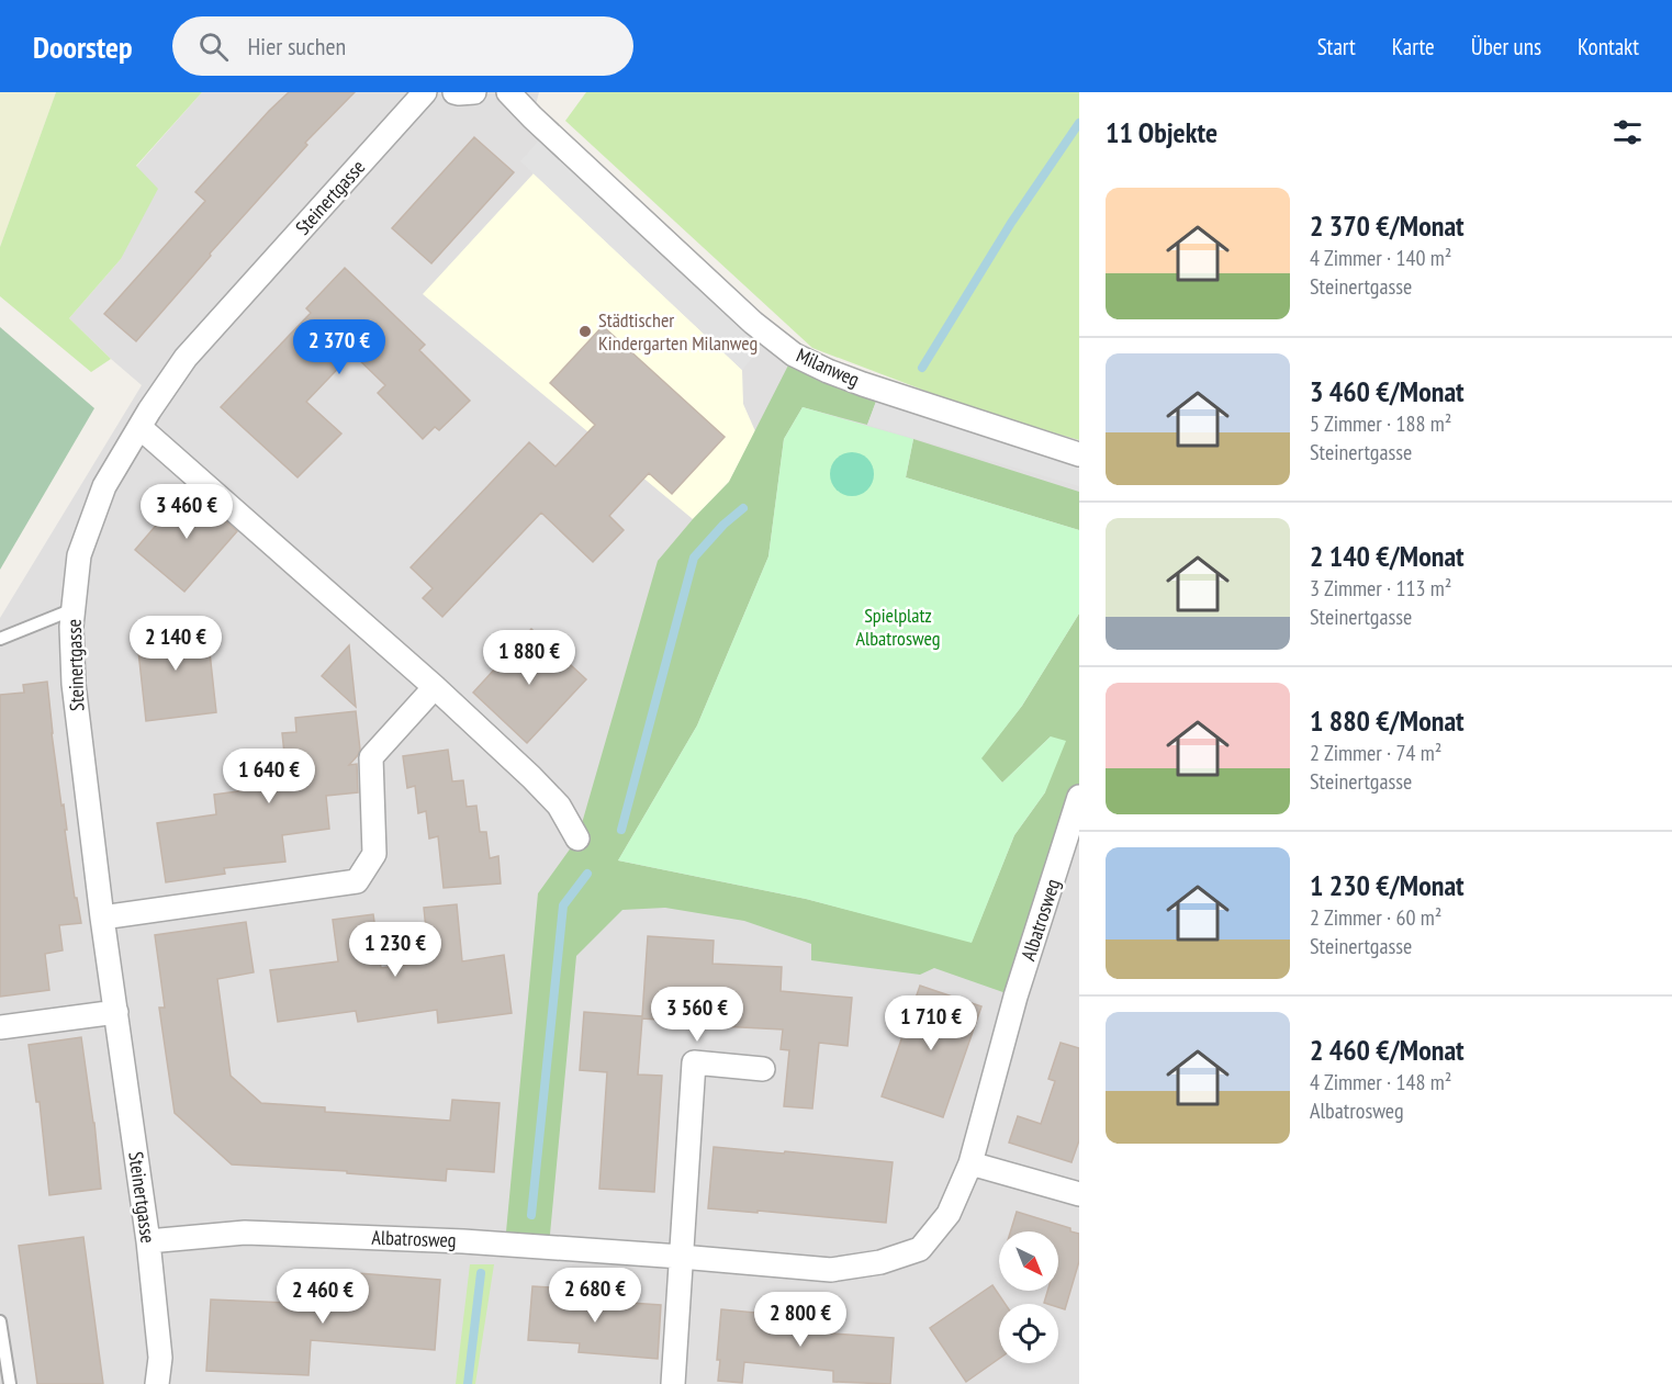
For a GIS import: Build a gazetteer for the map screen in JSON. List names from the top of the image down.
{
  "streets": {
    "street": ["Steinertgasse", "Milanweg", "Albatrosweg"]
  },
  "crossings": [
    ["Steinertgasse", "Albatrosweg"]
  ],
  "parks": ["Spielplatz Albatrosweg"],
  "places": ["Städtischer Kindergarten Milanweg"],
  "north": "bottom right",
  "page": {
    "header": "Doorstep",
    "search": "Hier suchen",
    "nav": [
      "Start",
      "Karte",
      "Über uns",
      "Kontakt"
    ],
    "heading": "11 Objekte",
    "list": [
      {
        "name": "2 370 €/Monat",
        "note": "4 Zimmer · 140 m² · Steinertgasse"
      },
      {
        "name": "3 460 €/Monat",
        "note": "5 Zimmer · 188 m² · Steinertgasse"
      },
      {
        "name": "2 140 €/Monat",
        "note": "3 Zimmer · 113 m² · Steinertgasse"
      },
      {
        "name": "1 880 €/Monat",
        "note": "2 Zimmer · 74 m² · Steinertgasse"
      },
      {
        "name": "1 230 €/Monat",
        "note": "2 Zimmer · 60 m² · Steinertgasse"
      },
      {
        "name": "2 460 €/Monat",
        "note": "4 Zimmer · 148 m² · Albatrosweg"
      }
    ],
    "price": [
      "2 370 €",
      "3 460 €",
      "2 140 €",
      "1 880 €",
      "1 640 €",
      "1 230 €",
      "3 560 €",
      "1 710 €",
      "2 680 €",
      "2 460 €",
      "2 800 €"
    ]
  }
}
